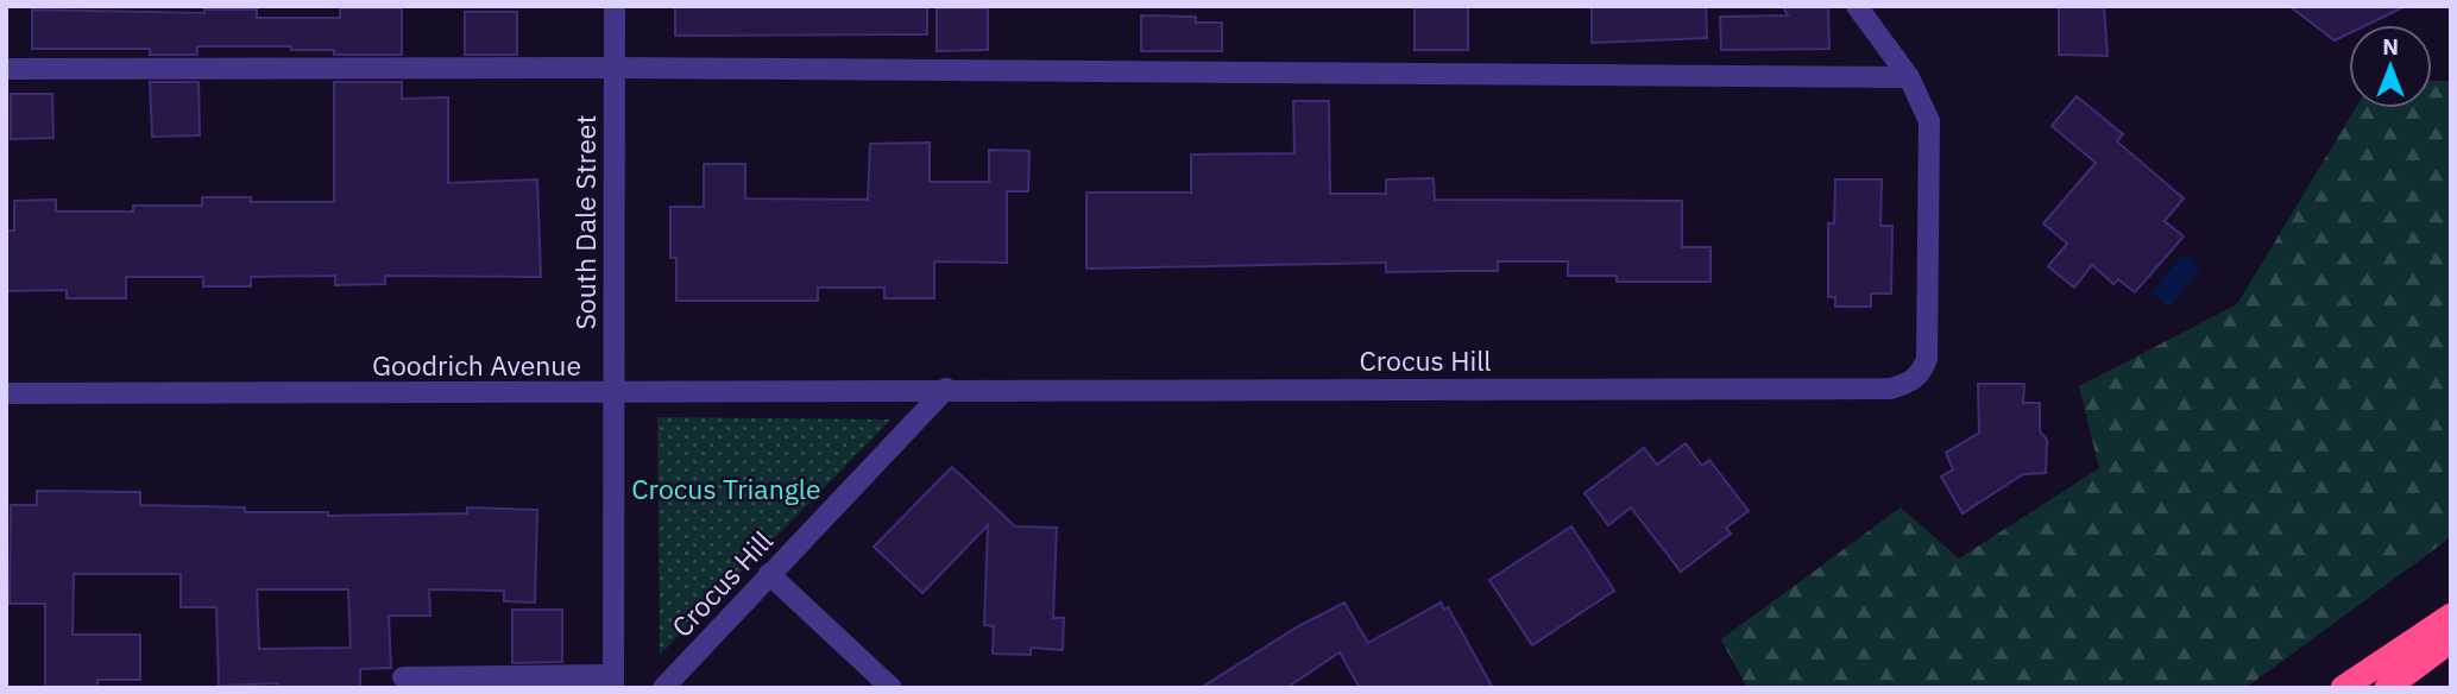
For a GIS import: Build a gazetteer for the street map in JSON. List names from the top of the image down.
{
  "streets": {
    "street": ["South Dale Street", "Crocus Hill", "Goodrich Avenue"]
  },
  "crossings": [
    ["South Dale Street", "Goodrich Avenue"],
    ["Crocus Hill", "Goodrich Avenue"]
  ],
  "parks": ["Crocus Triangle"],
  "north": "top"
}
